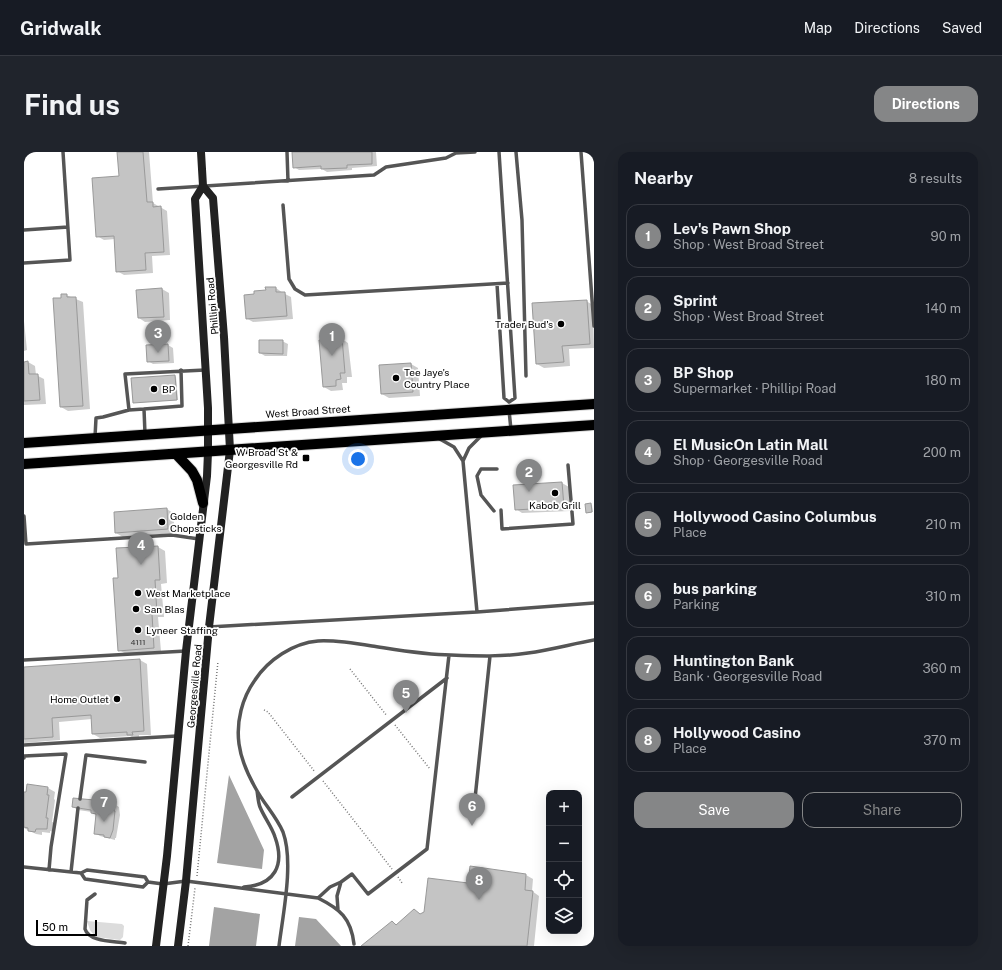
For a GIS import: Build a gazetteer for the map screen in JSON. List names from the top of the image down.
{
  "streets": {
    "main road": ["Phillipi Road", "West Broad Street", "Georgesville Road"]
  },
  "crossings": [
    ["Phillipi Road", "West Broad Street"],
    ["Phillipi Road", "Georgesville Road"],
    ["West Broad Street", "Georgesville Road"]
  ],
  "places": {
    "other": [
      "Trader Bud's",
      "Tee Jaye's Country Place",
      "BP",
      "Kabob Grill",
      "Golden Chopsticks",
      "West Marketplace",
      "San Blas",
      "Lyneer Staffing",
      "Home Outlet"
    ],
    "transit": ["W Broad St & Georgesville Rd"]
  },
  "house_numbers": ["4111"],
  "scale_bar": "50 m",
  "page": {
    "header": "Gridwalk",
    "nav": ["Map", "Directions", "Saved"],
    "buttons": [
      "Directions",
      ["Save", "Share"]
    ],
    "title": "Find us",
    "heading": ["Nearby", "8 results"],
    "list": [
      {
        "mark": "1",
        "name": "Lev's Pawn Shop",
        "note": "Shop · West Broad Street",
        "value": "90 m"
      },
      {
        "mark": "2",
        "name": "Sprint",
        "note": "Shop · West Broad Street",
        "value": "140 m"
      },
      {
        "mark": "3",
        "name": "BP Shop",
        "note": "Supermarket · Phillipi Road",
        "value": "180 m"
      },
      {
        "mark": "4",
        "name": "El MusicOn Latin Mall",
        "note": "Shop · Georgesville Road",
        "value": "200 m"
      },
      {
        "mark": "5",
        "name": "Hollywood Casino Columbus",
        "note": "Place",
        "value": "210 m"
      },
      {
        "mark": "6",
        "name": "bus parking",
        "note": "Parking",
        "value": "310 m"
      },
      {
        "mark": "7",
        "name": "Huntington Bank",
        "note": "Bank · Georgesville Road",
        "value": "360 m"
      },
      {
        "mark": "8",
        "name": "Hollywood Casino",
        "note": "Place",
        "value": "370 m"
      }
    ],
    "pins": [
      "3",
      "1",
      "2",
      "4",
      "5",
      "7",
      "6",
      "8"
    ],
    "map_buttons": ["+", "−"],
    "scale": "50 m"
  }
}
